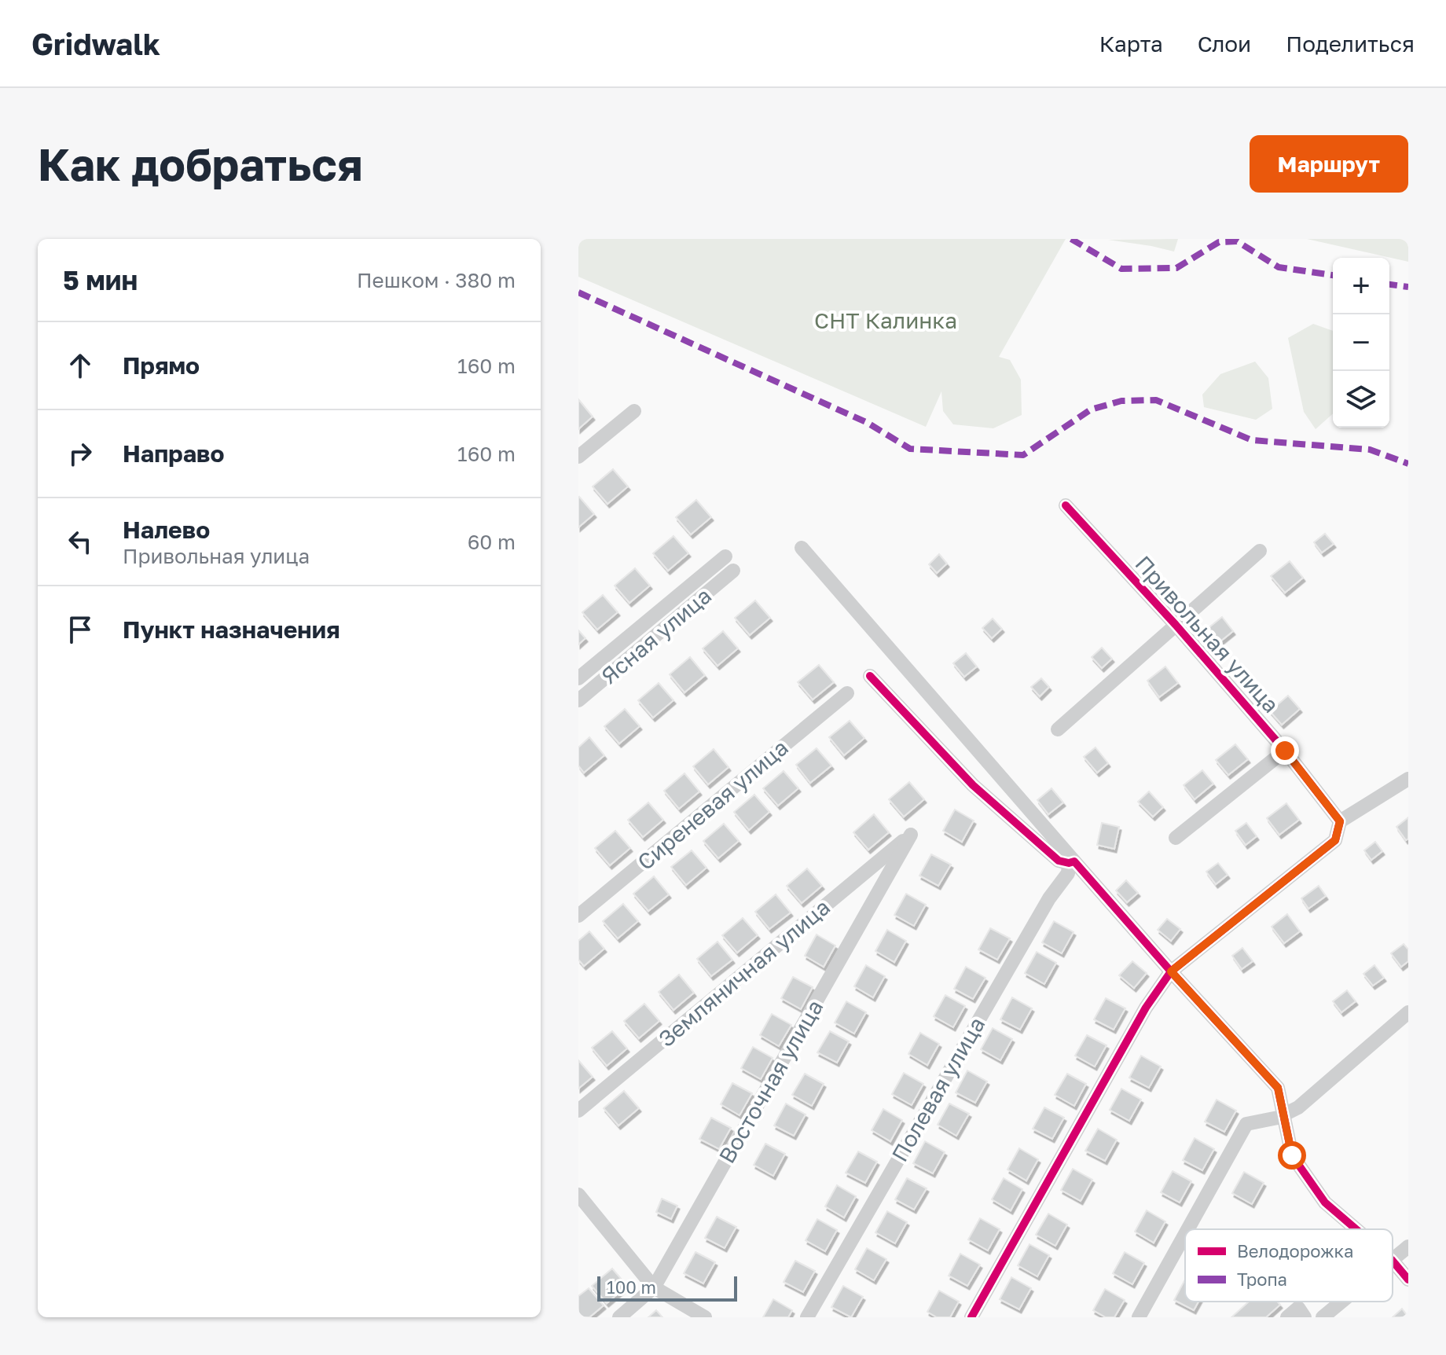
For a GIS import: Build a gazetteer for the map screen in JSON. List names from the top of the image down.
{
  "streets": {
    "street": [
      "Привольная улица",
      "Ясная улица",
      "Сиреневая улица",
      "Земляничная улица",
      "Восточная улица",
      "Полевая улица"
    ]
  },
  "crossings": [
    ["Земляничная улица", "Восточная улица"]
  ],
  "parks": ["СНТ Калинка"],
  "legend": ["Велодорожка", "Тропа"],
  "scale_bar": "100 m",
  "page": {
    "header": "Gridwalk",
    "nav": ["Карта", "Слои", "Поделиться"],
    "buttons": "Маршрут",
    "title": "Как добраться",
    "heading": ["5 мин", "Пешком · 380 m"],
    "map_buttons": ["+", "−"],
    "list": [
      ["Прямо", "160 m"],
      ["Направо", "160 m"],
      ["Налево", "Привольная улица", "60 m"],
      "Пункт назначения"
    ],
    "scale": "100 m"
  }
}
